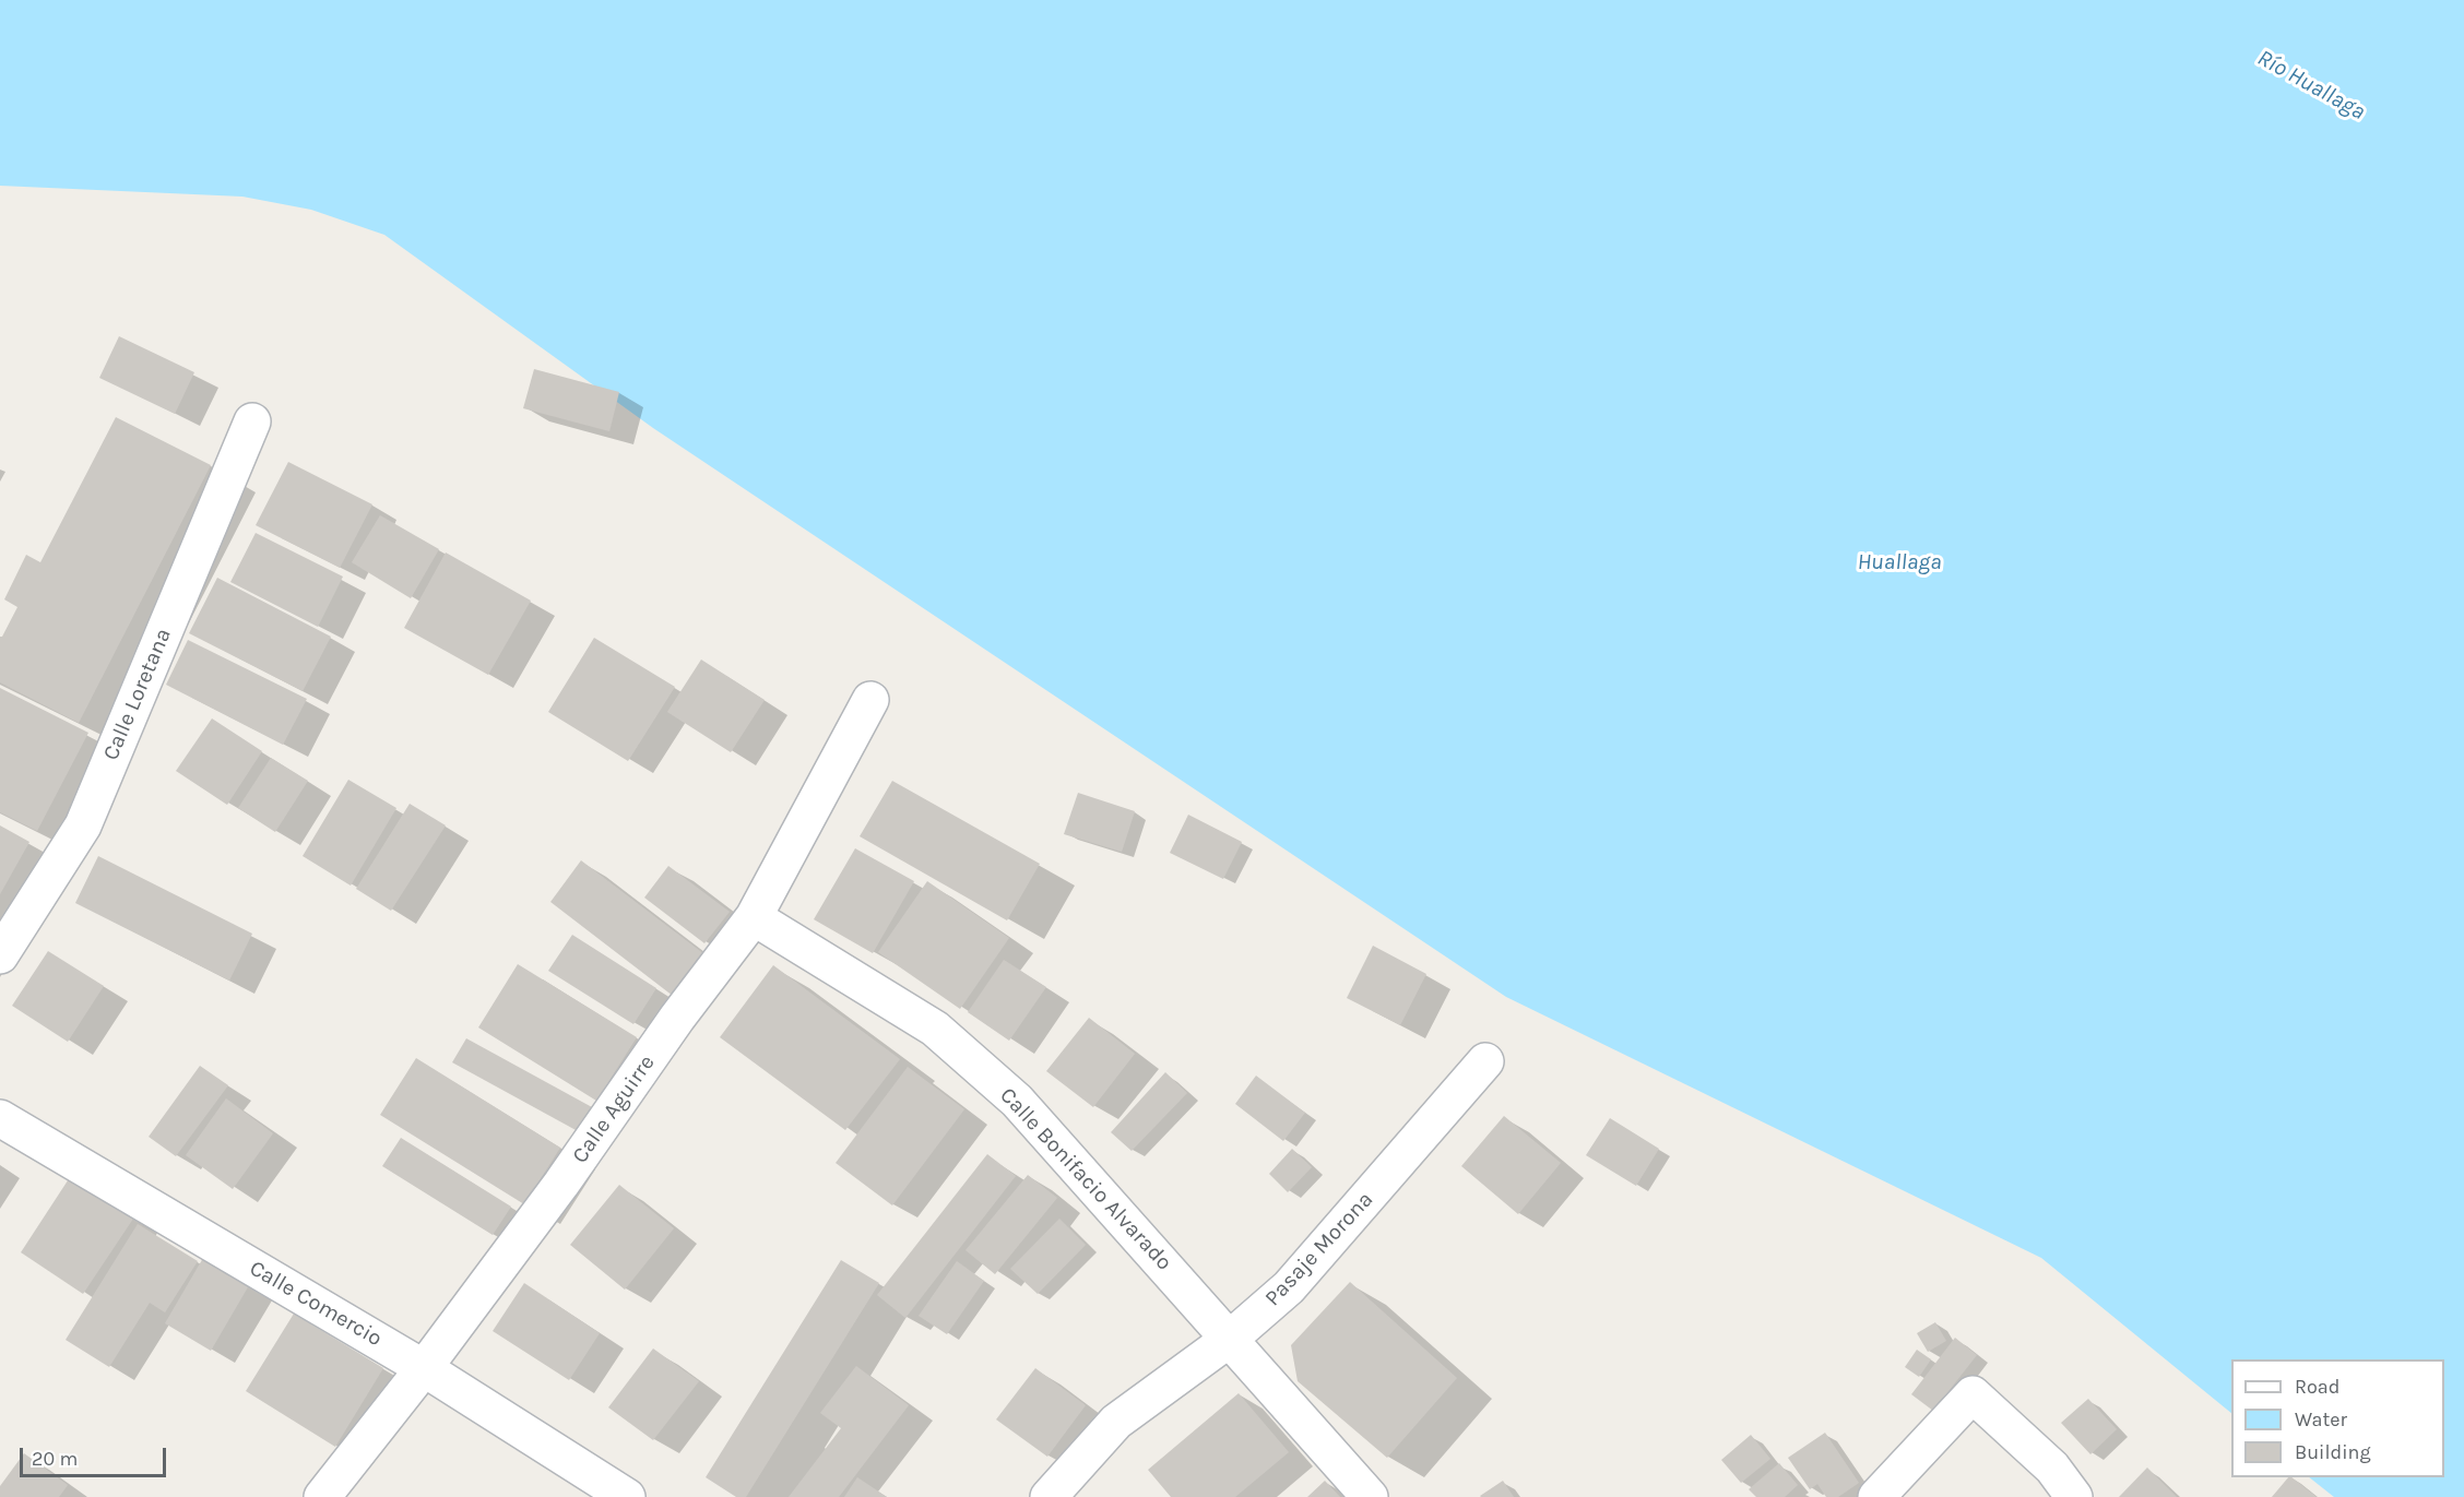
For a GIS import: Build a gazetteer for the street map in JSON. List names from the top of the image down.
{
  "streets": {
    "street": [
      "Calle Loretana",
      "Calle Aguirre",
      "Calle Bonifacio Alvarado",
      "Pasaje Morona",
      "Calle Comercio"
    ]
  },
  "crossings": [
    ["Calle Aguirre", "Calle Bonifacio Alvarado"],
    ["Calle Aguirre", "Calle Comercio"],
    ["Calle Bonifacio Alvarado", "Pasaje Morona"]
  ],
  "water": ["Río Huallaga", "Huallaga"],
  "legend": ["Road", "Water", "Building"],
  "scale_bar": "20 m"
}
